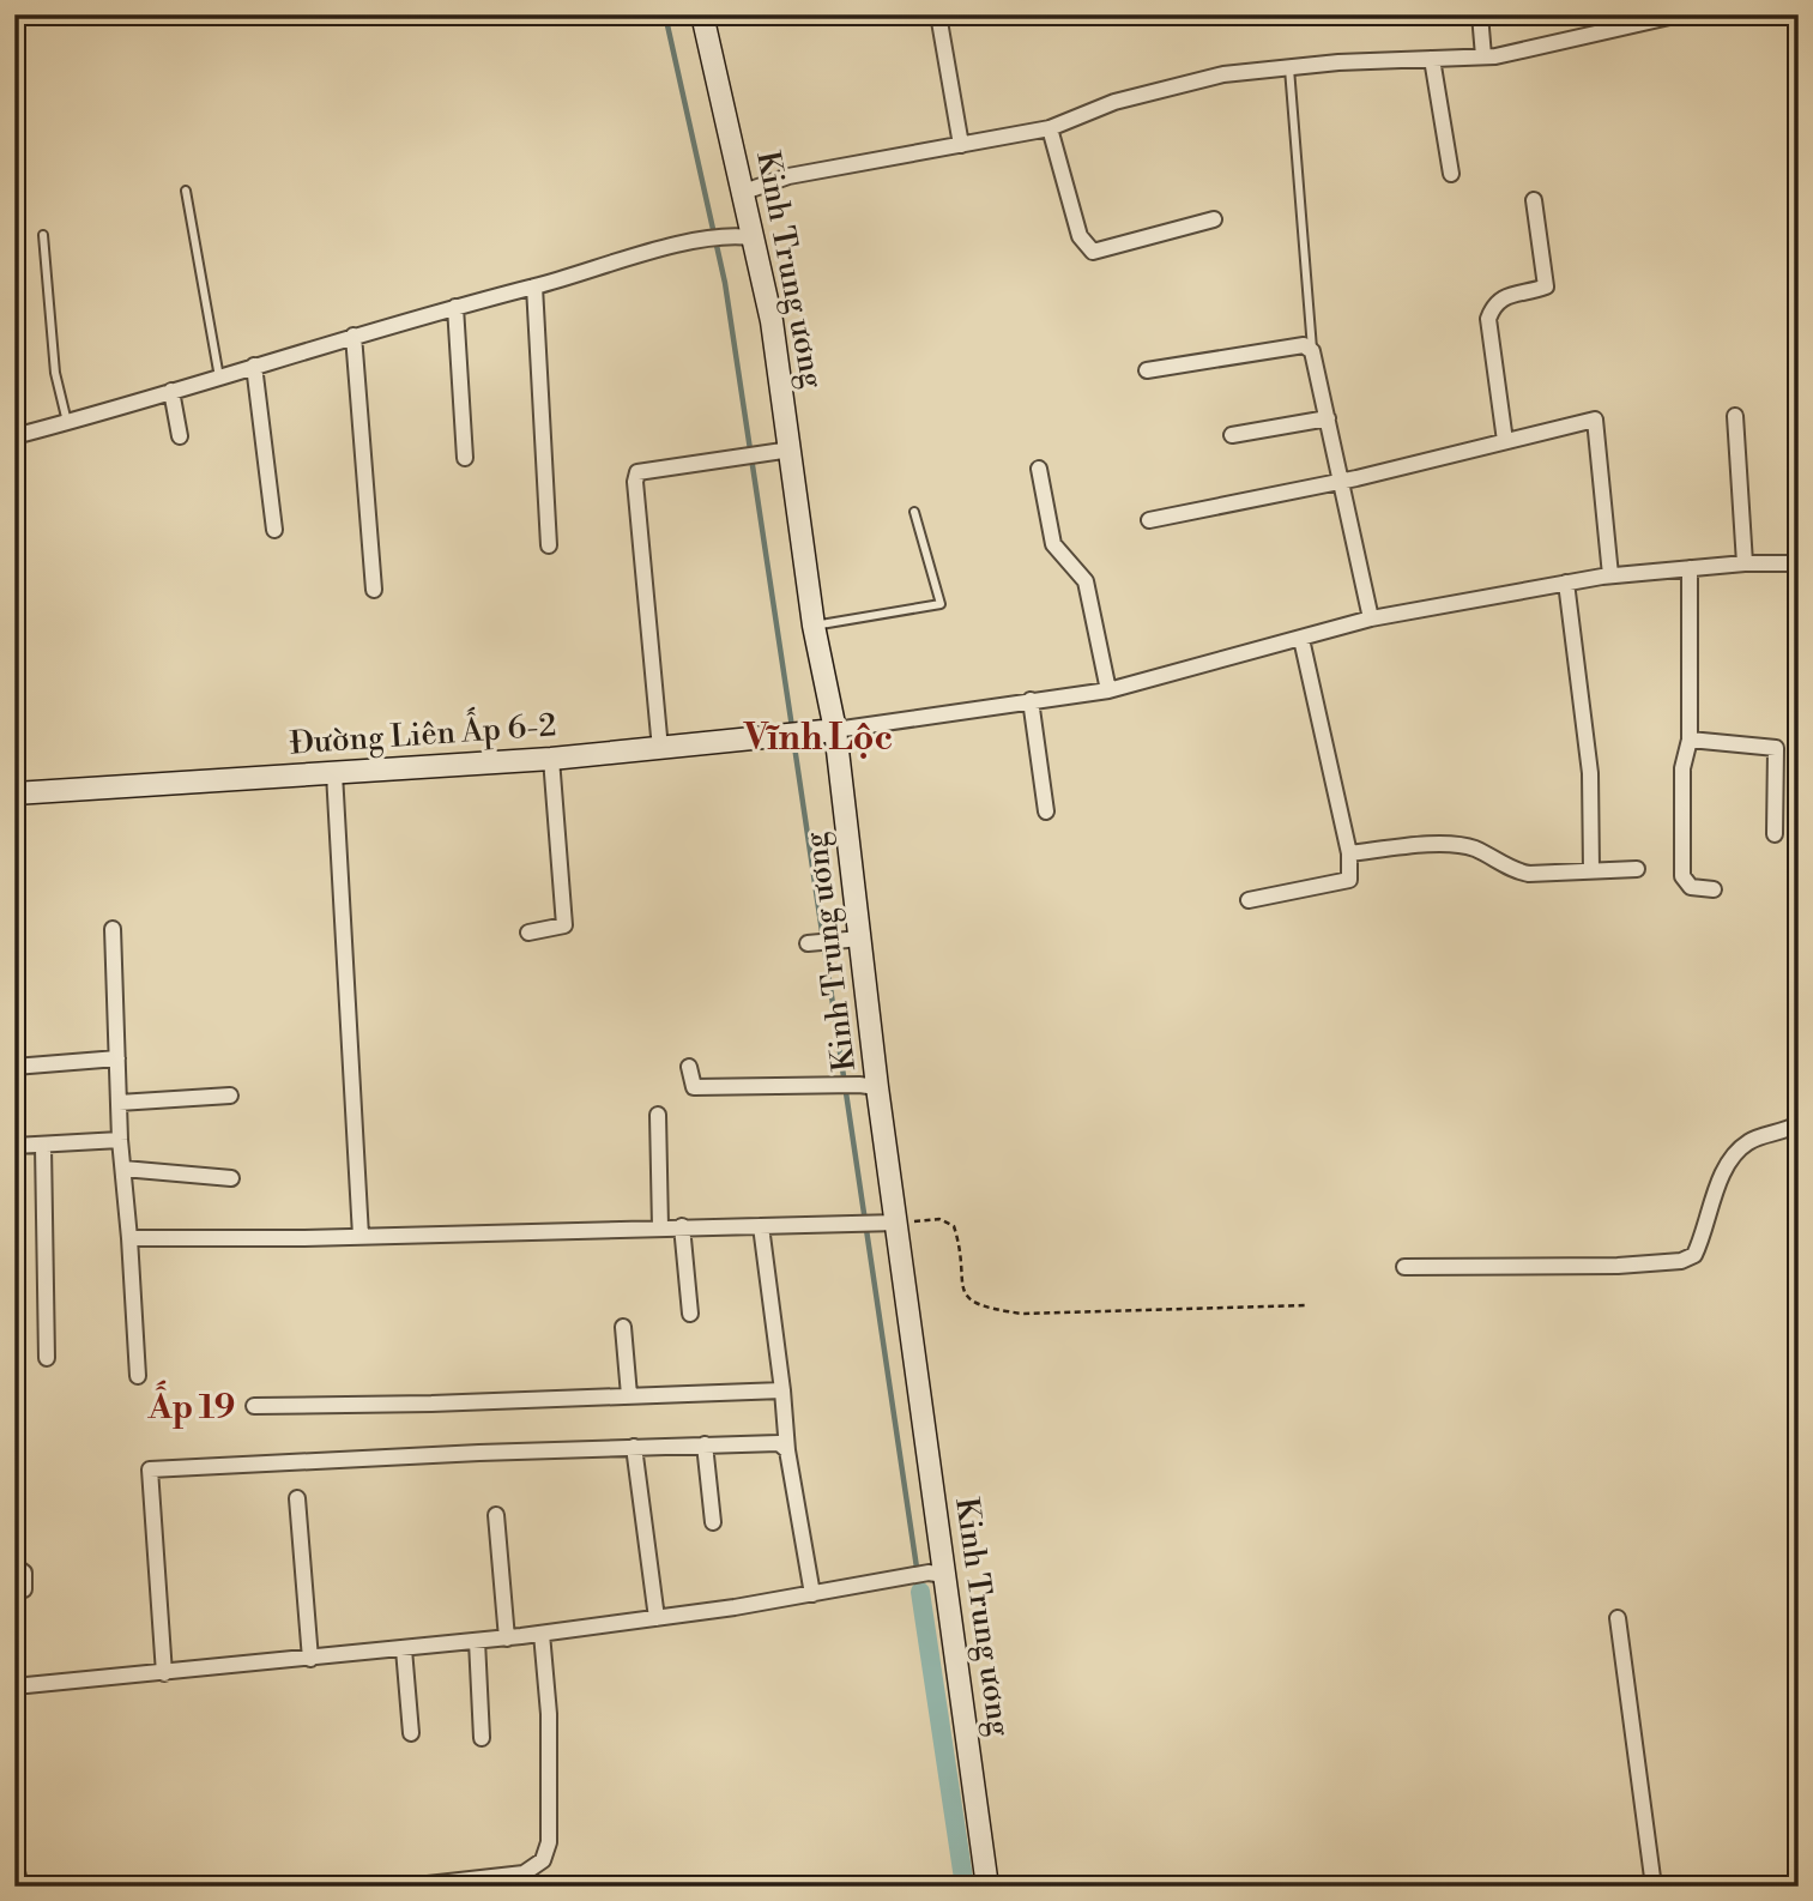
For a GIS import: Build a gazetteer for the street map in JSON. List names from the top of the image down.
{
  "streets": {
    "street": ["Kinh Trung ương", "Đường Liên Ấp 6-2"]
  },
  "crossings": [
    ["Kinh Trung ương", "Đường Liên Ấp 6-2"]
  ],
  "districts": ["Vĩnh Lộc", "Ấp 19"]
}
